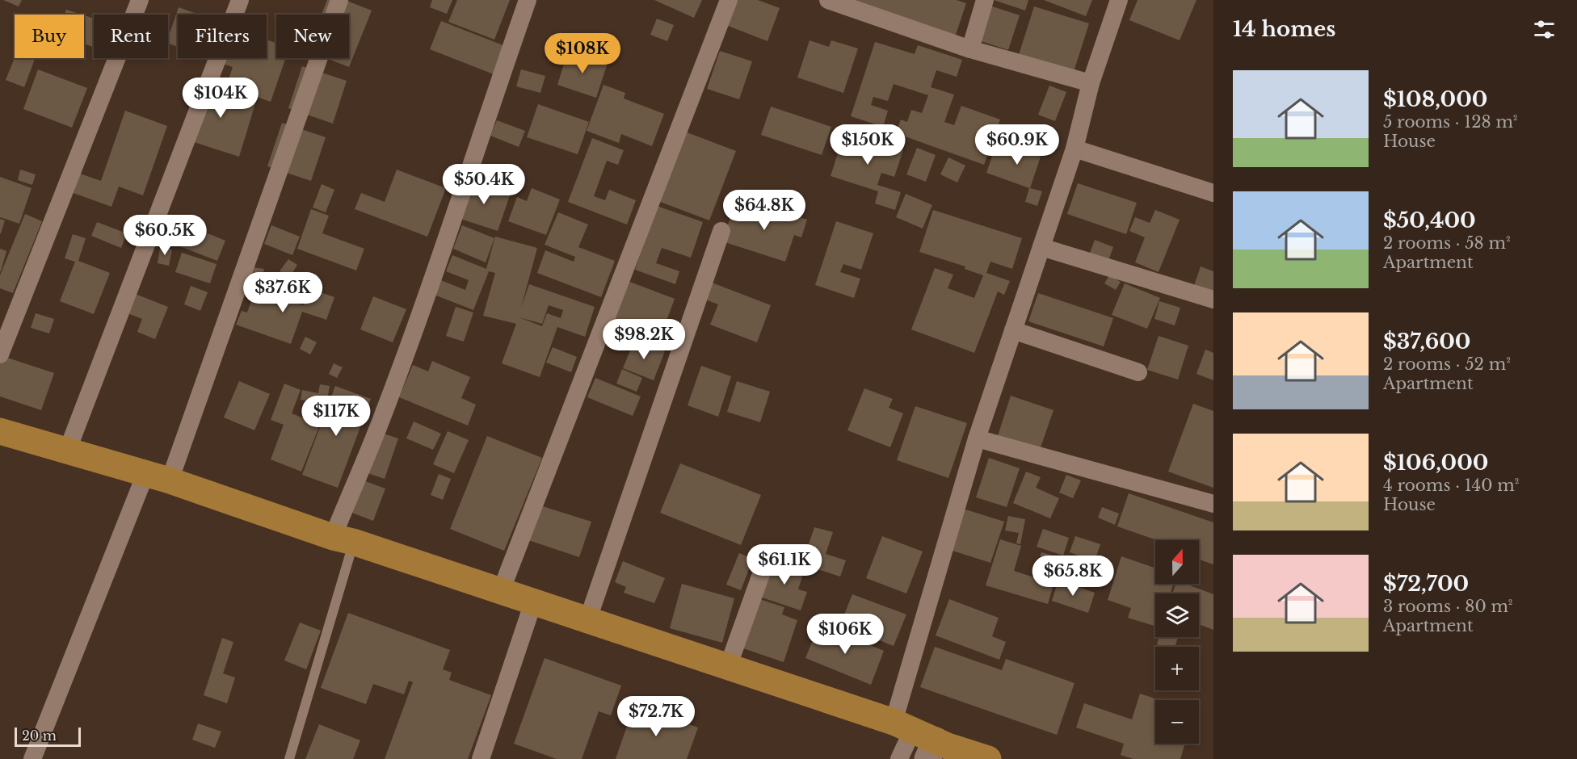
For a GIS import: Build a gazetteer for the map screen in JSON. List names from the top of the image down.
{
  "scale_bar": "20 m",
  "north": "top",
  "page": {
    "heading": "14 homes",
    "chip": [
      "Buy",
      "Rent",
      "Filters",
      "New"
    ],
    "price": [
      "$108K",
      "$104K",
      "$150K",
      "$60.9K",
      "$50.4K",
      "$64.8K",
      "$60.5K",
      "$37.6K",
      "$98.2K",
      "$117K",
      "$61.1K",
      "$65.8K",
      "$106K",
      "$72.7K"
    ],
    "list": [
      {
        "name": "$108,000",
        "note": "5 rooms · 128 m² · House"
      },
      {
        "name": "$50,400",
        "note": "2 rooms · 58 m² · Apartment"
      },
      {
        "name": "$37,600",
        "note": "2 rooms · 52 m² · Apartment"
      },
      {
        "name": "$106,000",
        "note": "4 rooms · 140 m² · House"
      },
      {
        "name": "$72,700",
        "note": "3 rooms · 80 m² · Apartment"
      }
    ],
    "map_buttons": ["+", "−"],
    "scale": "20 m"
  }
}
